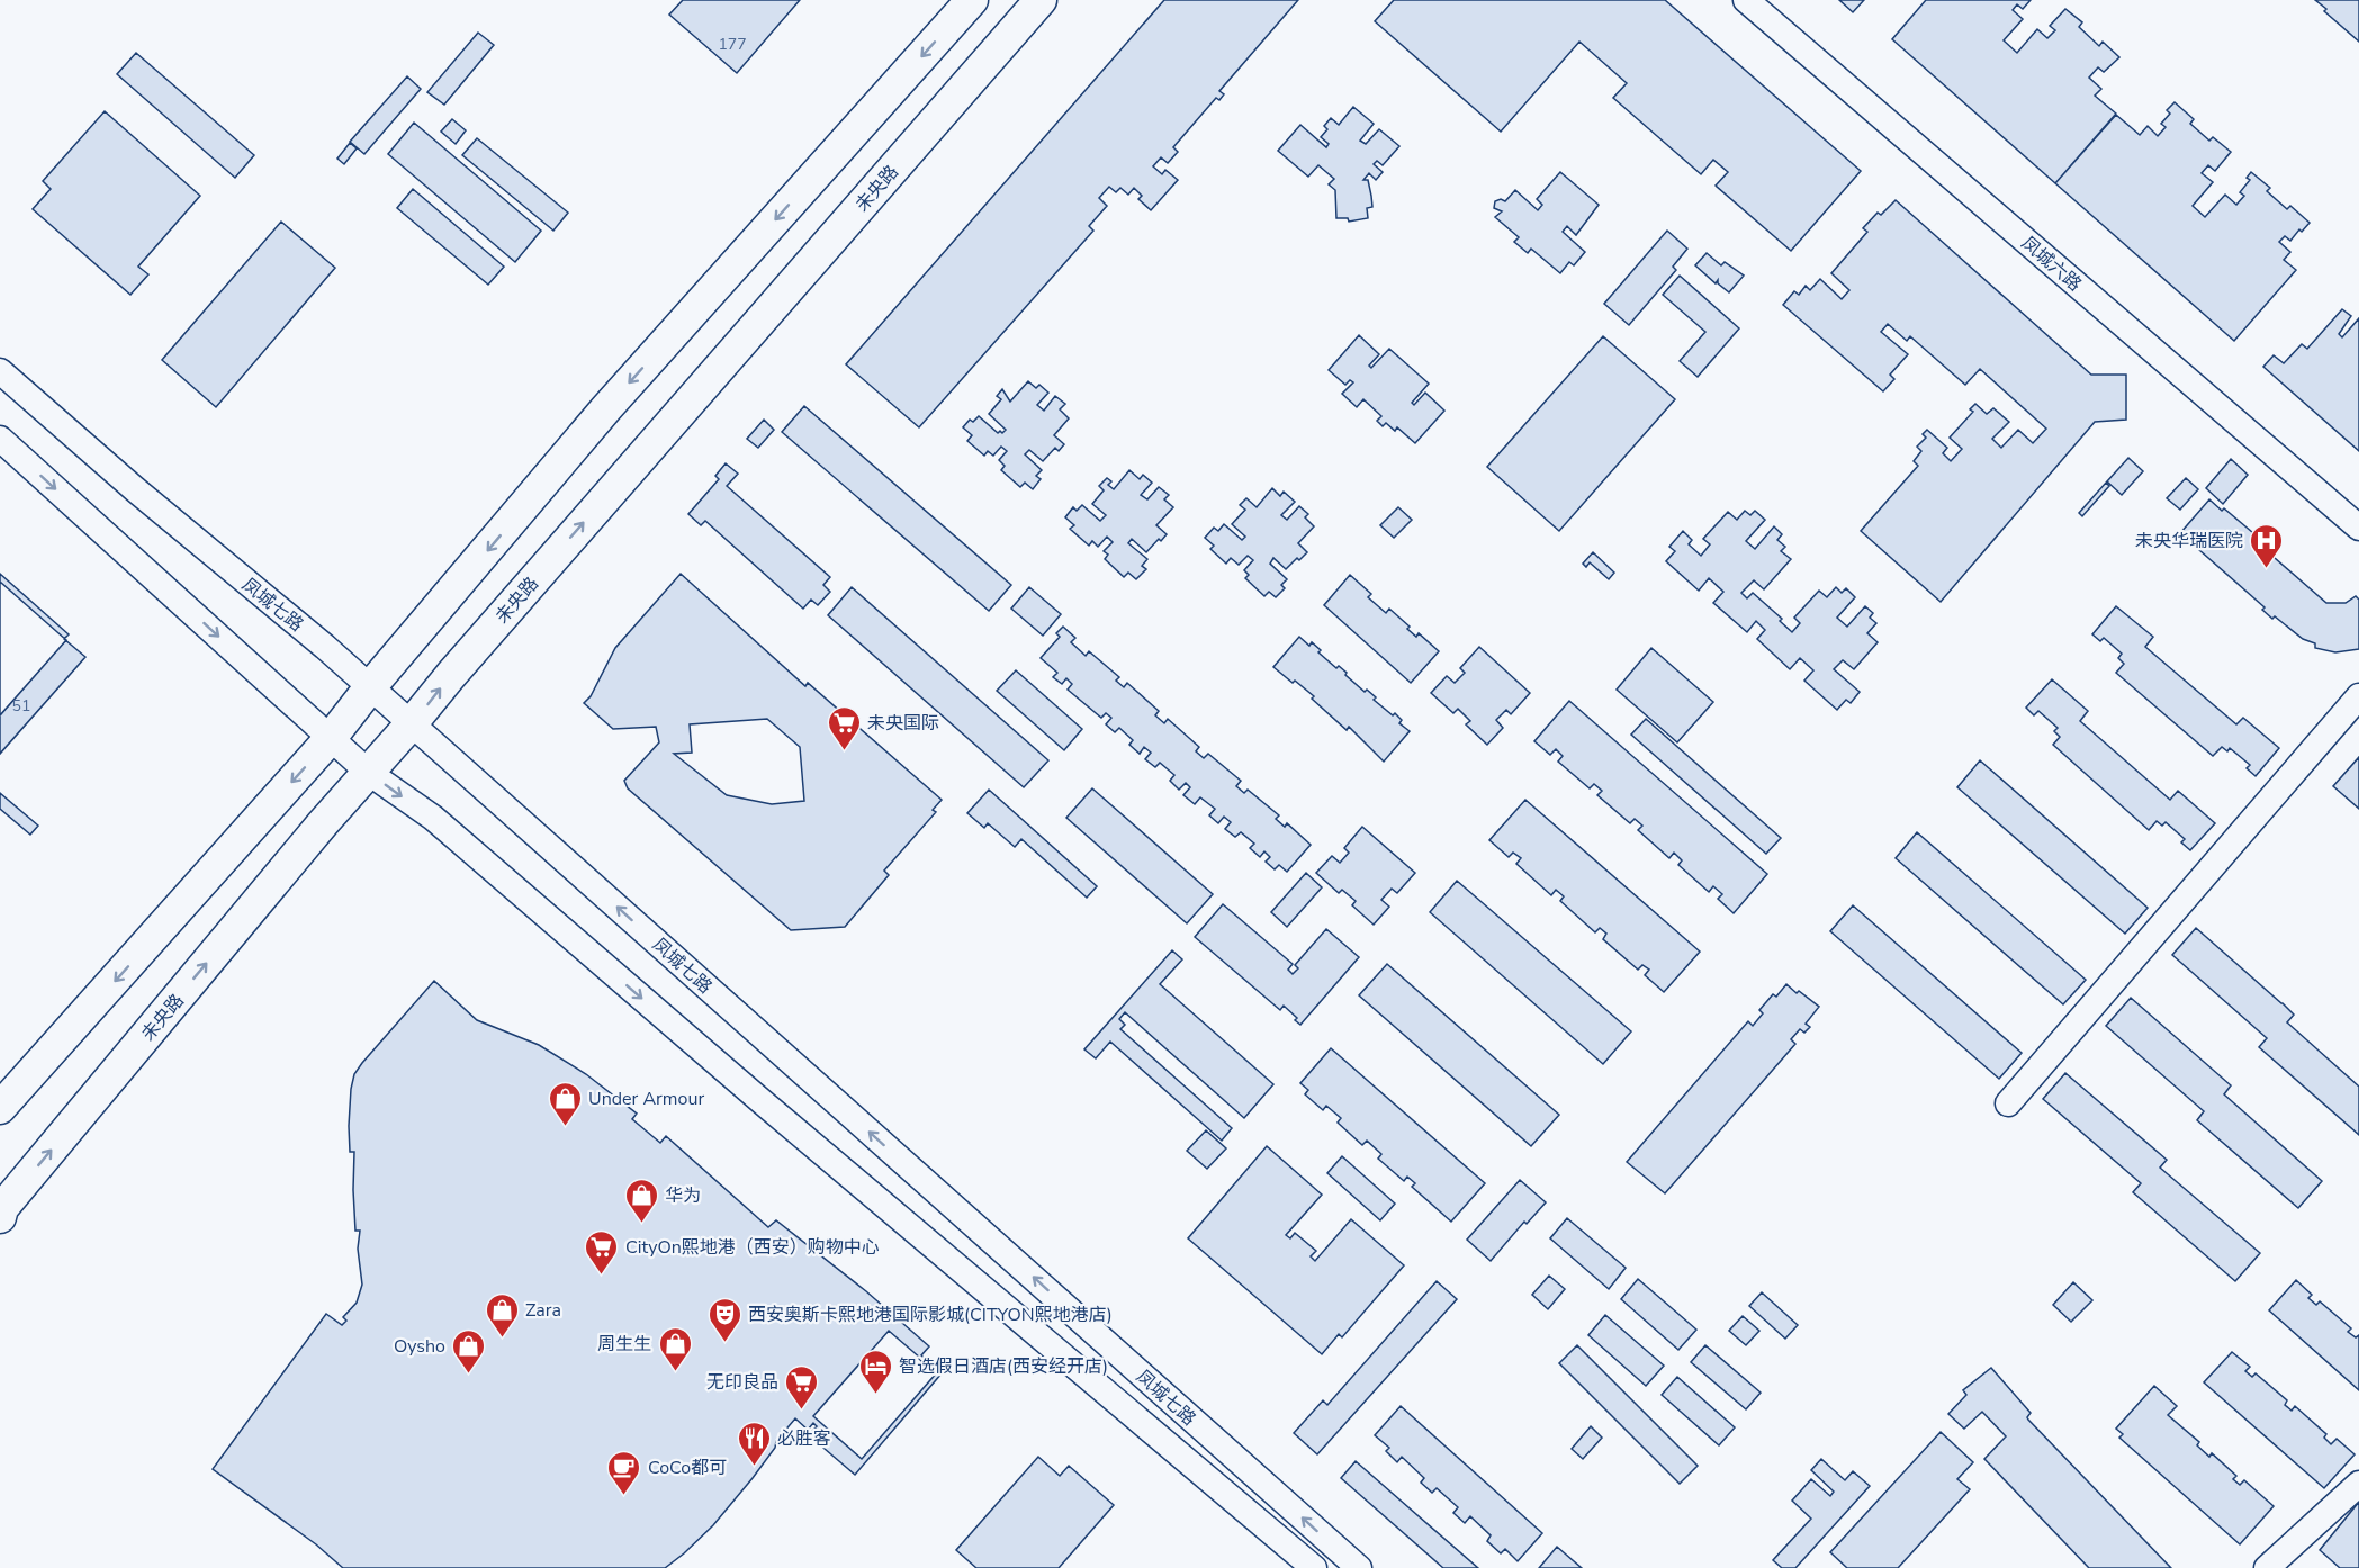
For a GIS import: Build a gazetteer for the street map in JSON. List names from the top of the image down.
{
  "streets": {
    "main road": ["未央路"],
    "street": ["凤城六路", "凤城七路"]
  },
  "crossings": [
    ["未央路", "凤城七路"]
  ],
  "places": {
    "hospital": ["未央华瑞医院"],
    "supermarket": ["未央国际", "CityOn熙地港（西安）购物中心", "无印良品"],
    "shop": [
      "Under Armour",
      "华为",
      "Zara",
      "周生生",
      "Oysho"
    ],
    "theatre": ["西安奥斯卡熙地港国际影城(CITYON熙地港店)"],
    "hotel": ["智选假日酒店(西安经开店)"],
    "restaurant": ["必胜客"],
    "cafe": ["CoCo都可"]
  },
  "house_numbers": ["177", "51"]
}
